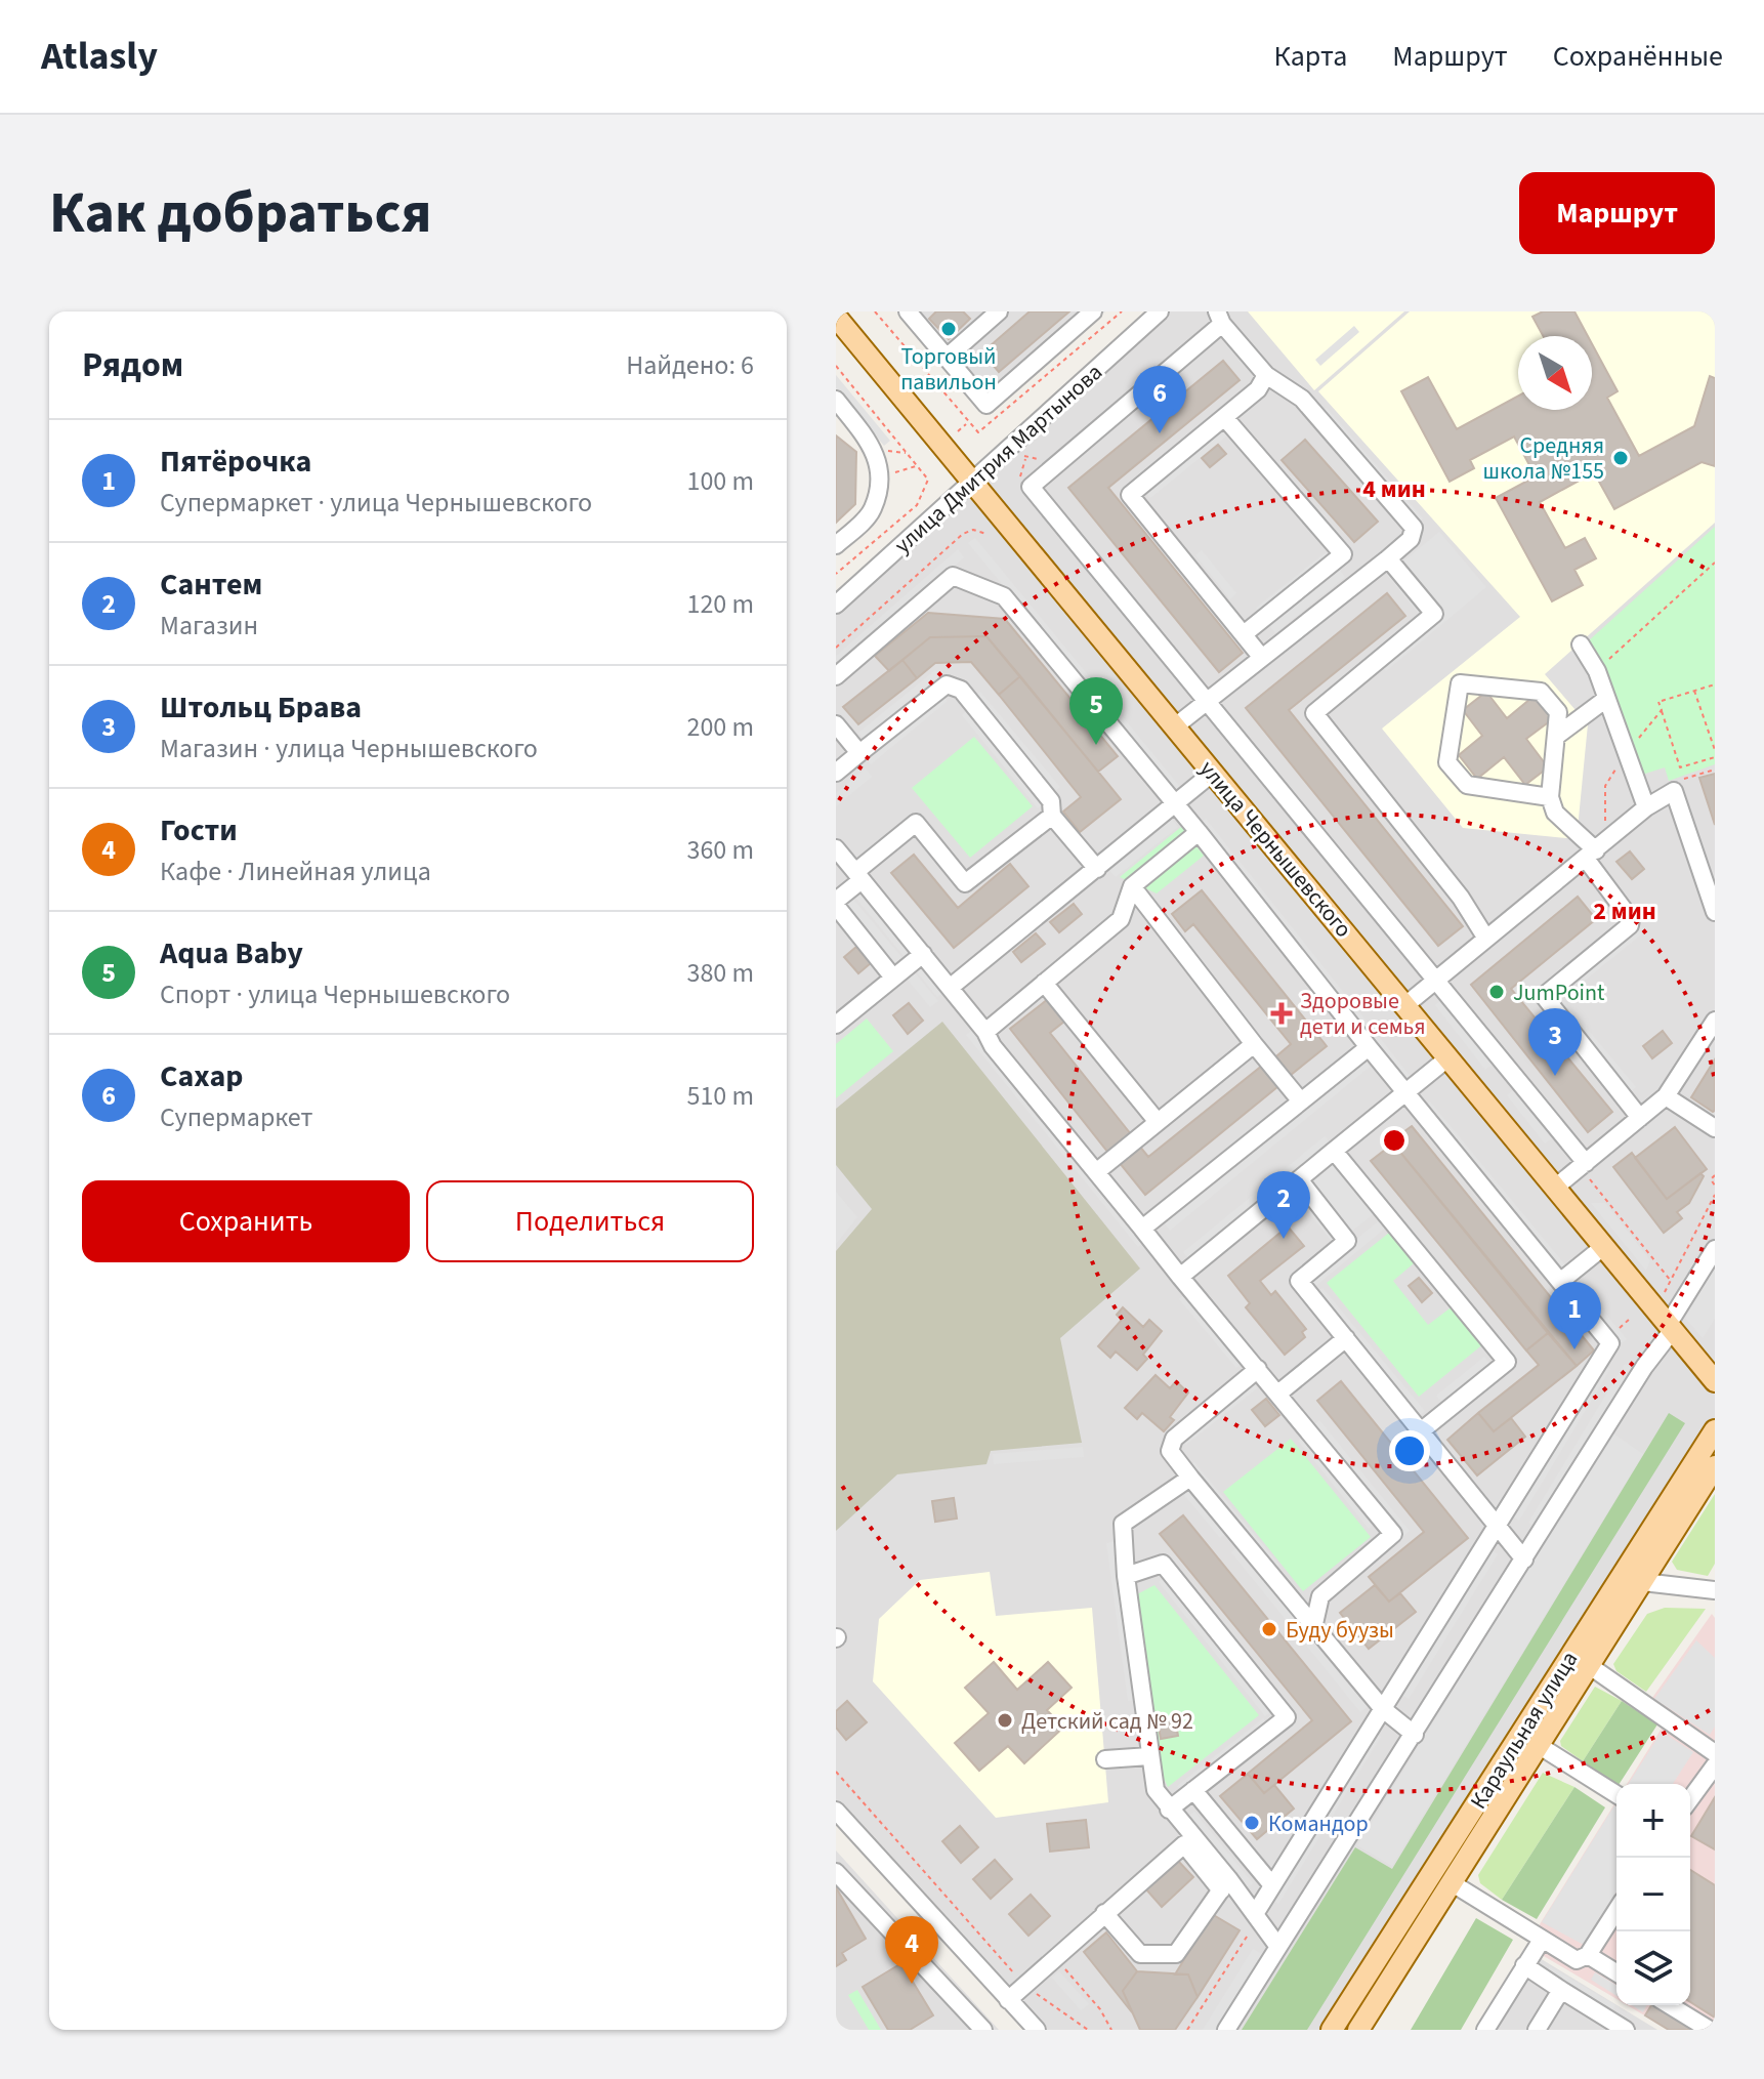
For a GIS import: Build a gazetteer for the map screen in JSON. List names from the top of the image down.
{
  "streets": {
    "main road": ["улица Чернышевского", "Караульная улица"],
    "street": ["улица Дмитрия Мартынова"]
  },
  "crossings": [
    ["улица Дмитрия Мартынова", "улица Чернышевского"]
  ],
  "places": {
    "other": [
      "Торговый павильон",
      "Средняя школа №155",
      "JumPoint",
      "Буду буузы",
      "Детский сад № 92",
      "Командор"
    ],
    "health": ["Здоровые дети и семья"]
  },
  "north": "bottom right",
  "page": {
    "header": "Atlasly",
    "nav": ["Карта", "Маршрут", "Сохранённые"],
    "buttons": [
      "Маршрут",
      ["Сохранить", "Поделиться"]
    ],
    "title": "Как добраться",
    "heading": ["Рядом", "Найдено: 6"],
    "pins": [
      "6",
      "5",
      "3",
      "2",
      "1",
      "4"
    ],
    "list": [
      {
        "mark": "1",
        "name": "Пятёрочка",
        "note": "Супермаркет · улица Чернышевского",
        "value": "100 m"
      },
      {
        "mark": "2",
        "name": "Сантем",
        "note": "Магазин",
        "value": "120 m"
      },
      {
        "mark": "3",
        "name": "Штольц Брава",
        "note": "Магазин · улица Чернышевского",
        "value": "200 m"
      },
      {
        "mark": "4",
        "name": "Гости",
        "note": "Кафе · Линейная улица",
        "value": "360 m"
      },
      {
        "mark": "5",
        "name": "Aqua Baby",
        "note": "Спорт · улица Чернышевского",
        "value": "380 m"
      },
      {
        "mark": "6",
        "name": "Сахар",
        "note": "Супермаркет",
        "value": "510 m"
      }
    ],
    "map_buttons": ["+", "−"]
  },
  "rings": ["4 мин", "2 мин"]
}
